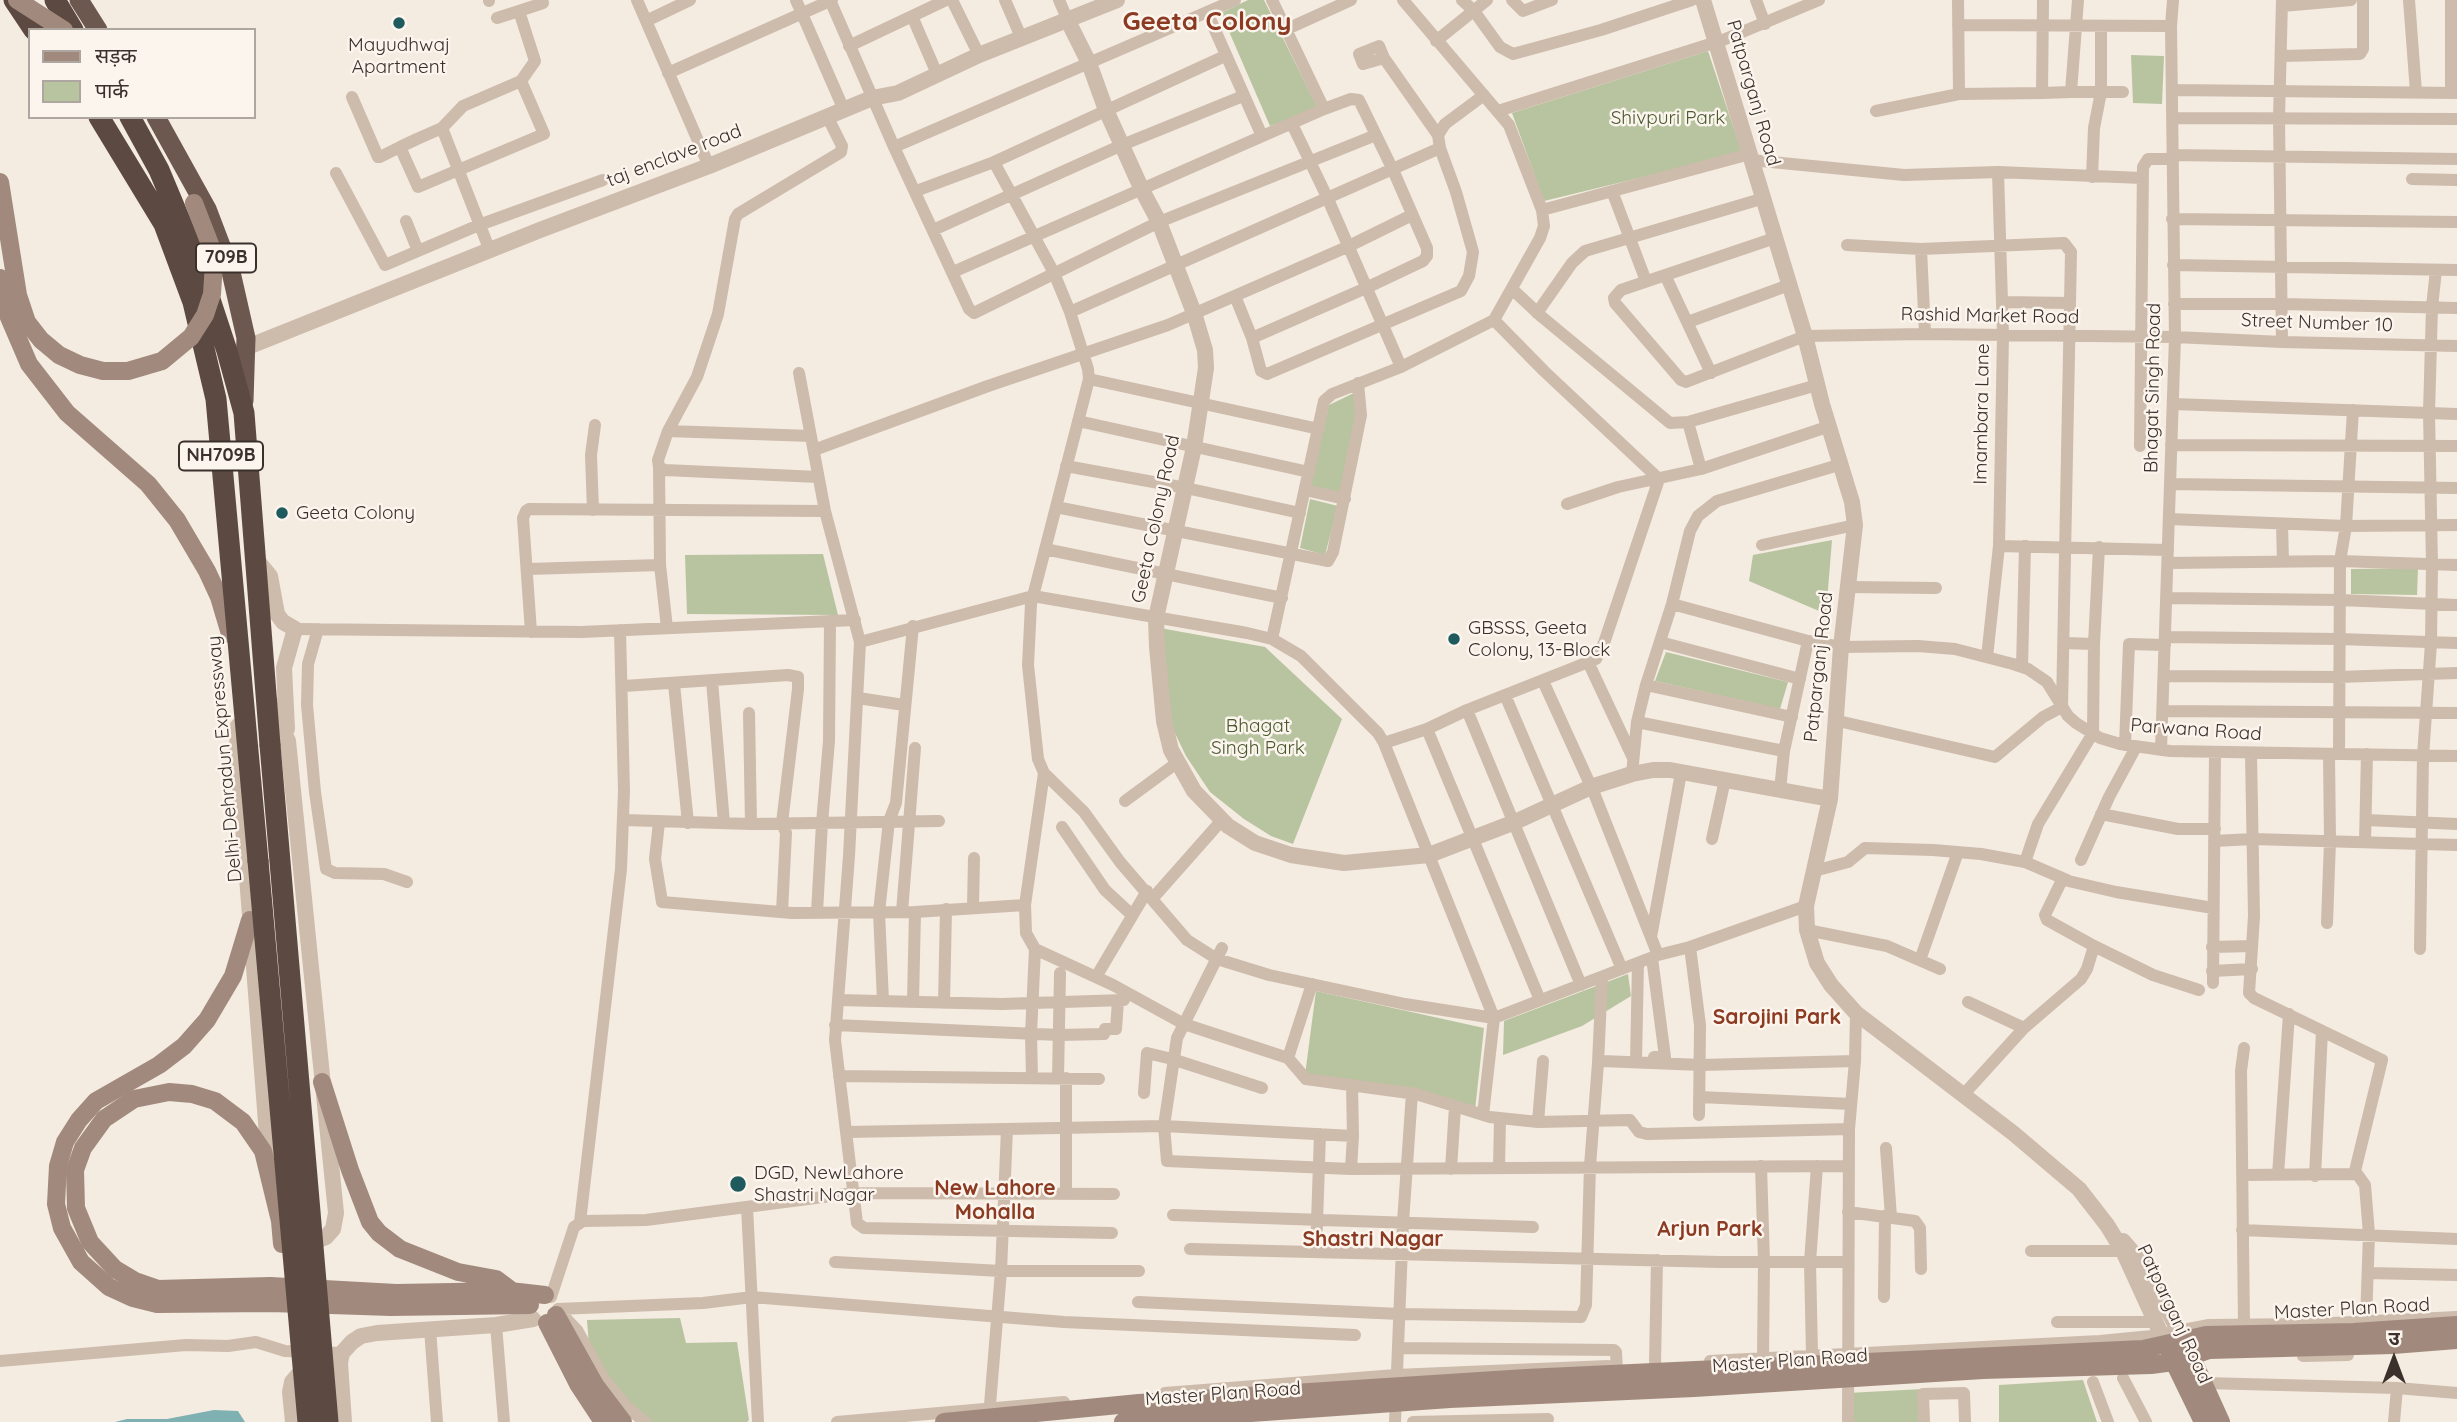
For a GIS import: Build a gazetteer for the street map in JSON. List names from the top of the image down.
{
  "streets": {
    "highway": ["709B", "NH709B", "Delhi-Dehradun Expressway"],
    "main road": ["Patparganj Road", "Master Plan Road"],
    "street": [
      "taj enclave road",
      "Rashid Market Road",
      "Street Number 10",
      "Bhagat Singh Road",
      "Imambara Lane",
      "Geeta Colony Road",
      "Parwana Road"
    ]
  },
  "crossings": [
    ["Patparganj Road", "Rashid Market Road"],
    ["Patparganj Road", "Geeta Colony Road"],
    ["Patparganj Road", "Parwana Road"],
    ["Patparganj Road", "Master Plan Road"],
    ["taj enclave road", "709B"],
    ["taj enclave road", "Geeta Colony Road"],
    ["709B", "NH709B"],
    ["Rashid Market Road", "Street Number 10"],
    ["Rashid Market Road", "Bhagat Singh Road"],
    ["Rashid Market Road", "Imambara Lane"],
    ["Street Number 10", "Bhagat Singh Road"],
    ["Bhagat Singh Road", "Parwana Road"],
    ["Imambara Lane", "Parwana Road"]
  ],
  "districts": [
    "Geeta Colony",
    "Sarojini Park",
    "New Lahore Mohalla",
    "Arjun Park",
    "Shastri Nagar"
  ],
  "parks": ["Shivpuri Park", "Bhagat Singh Park"],
  "places": [
    "Mayudhwaj Apartment",
    "Geeta Colony",
    "GBSSS, Geeta Colony, 13-Block",
    "DGD, NewLahore Shastri Nagar"
  ],
  "legend": ["सड़क", "पार्क"],
  "north": "top"
}
